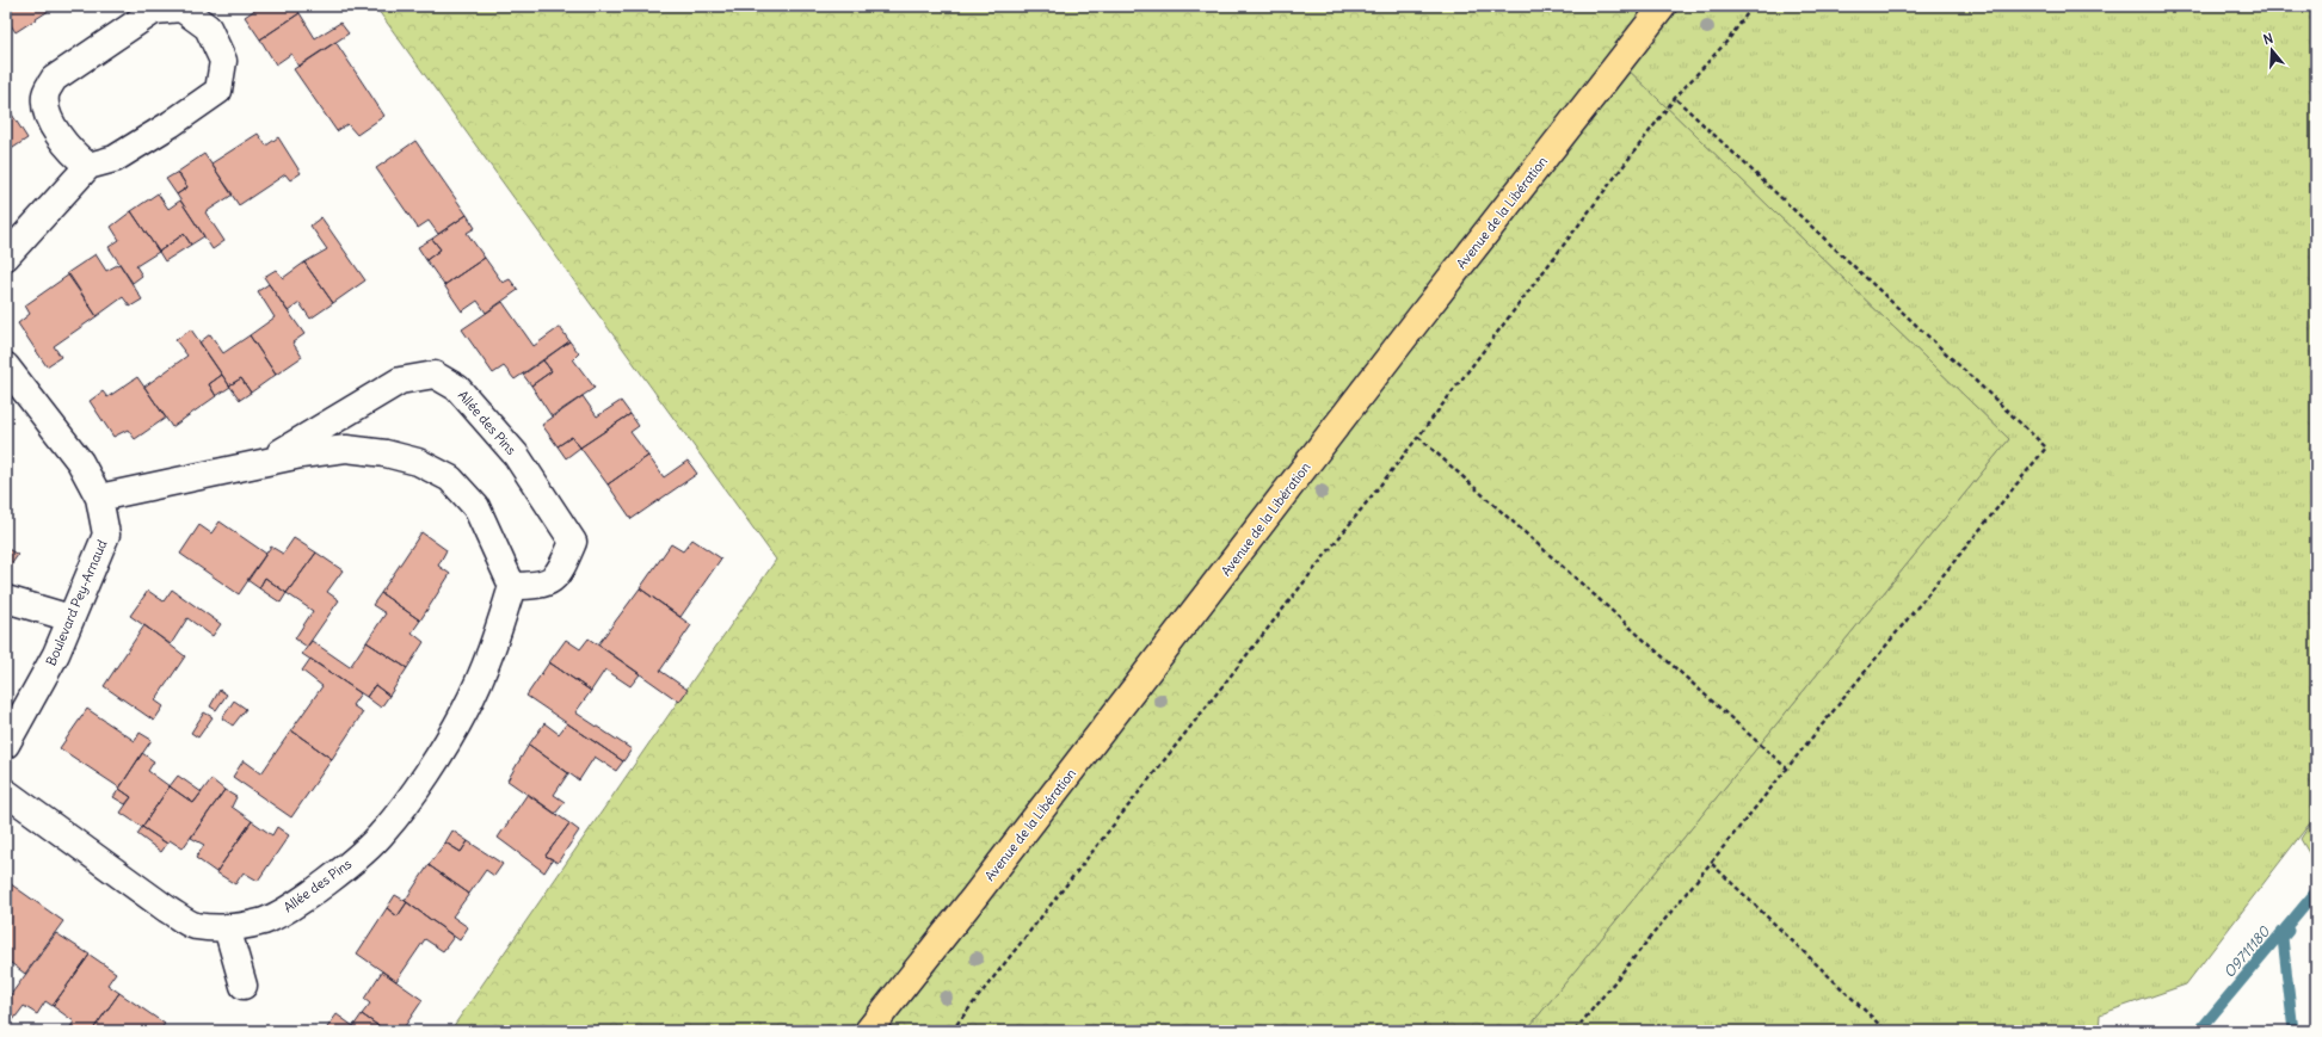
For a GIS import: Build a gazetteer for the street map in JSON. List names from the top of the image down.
{
  "streets": {
    "main road": ["Avenue de la Libération"],
    "street": ["Allée des Pins", "Boulevard Pey-Arnaud"]
  },
  "crossings": [
    ["Allée des Pins", "Boulevard Pey-Arnaud"]
  ],
  "water": ["O9711180"],
  "north": "top"
}
